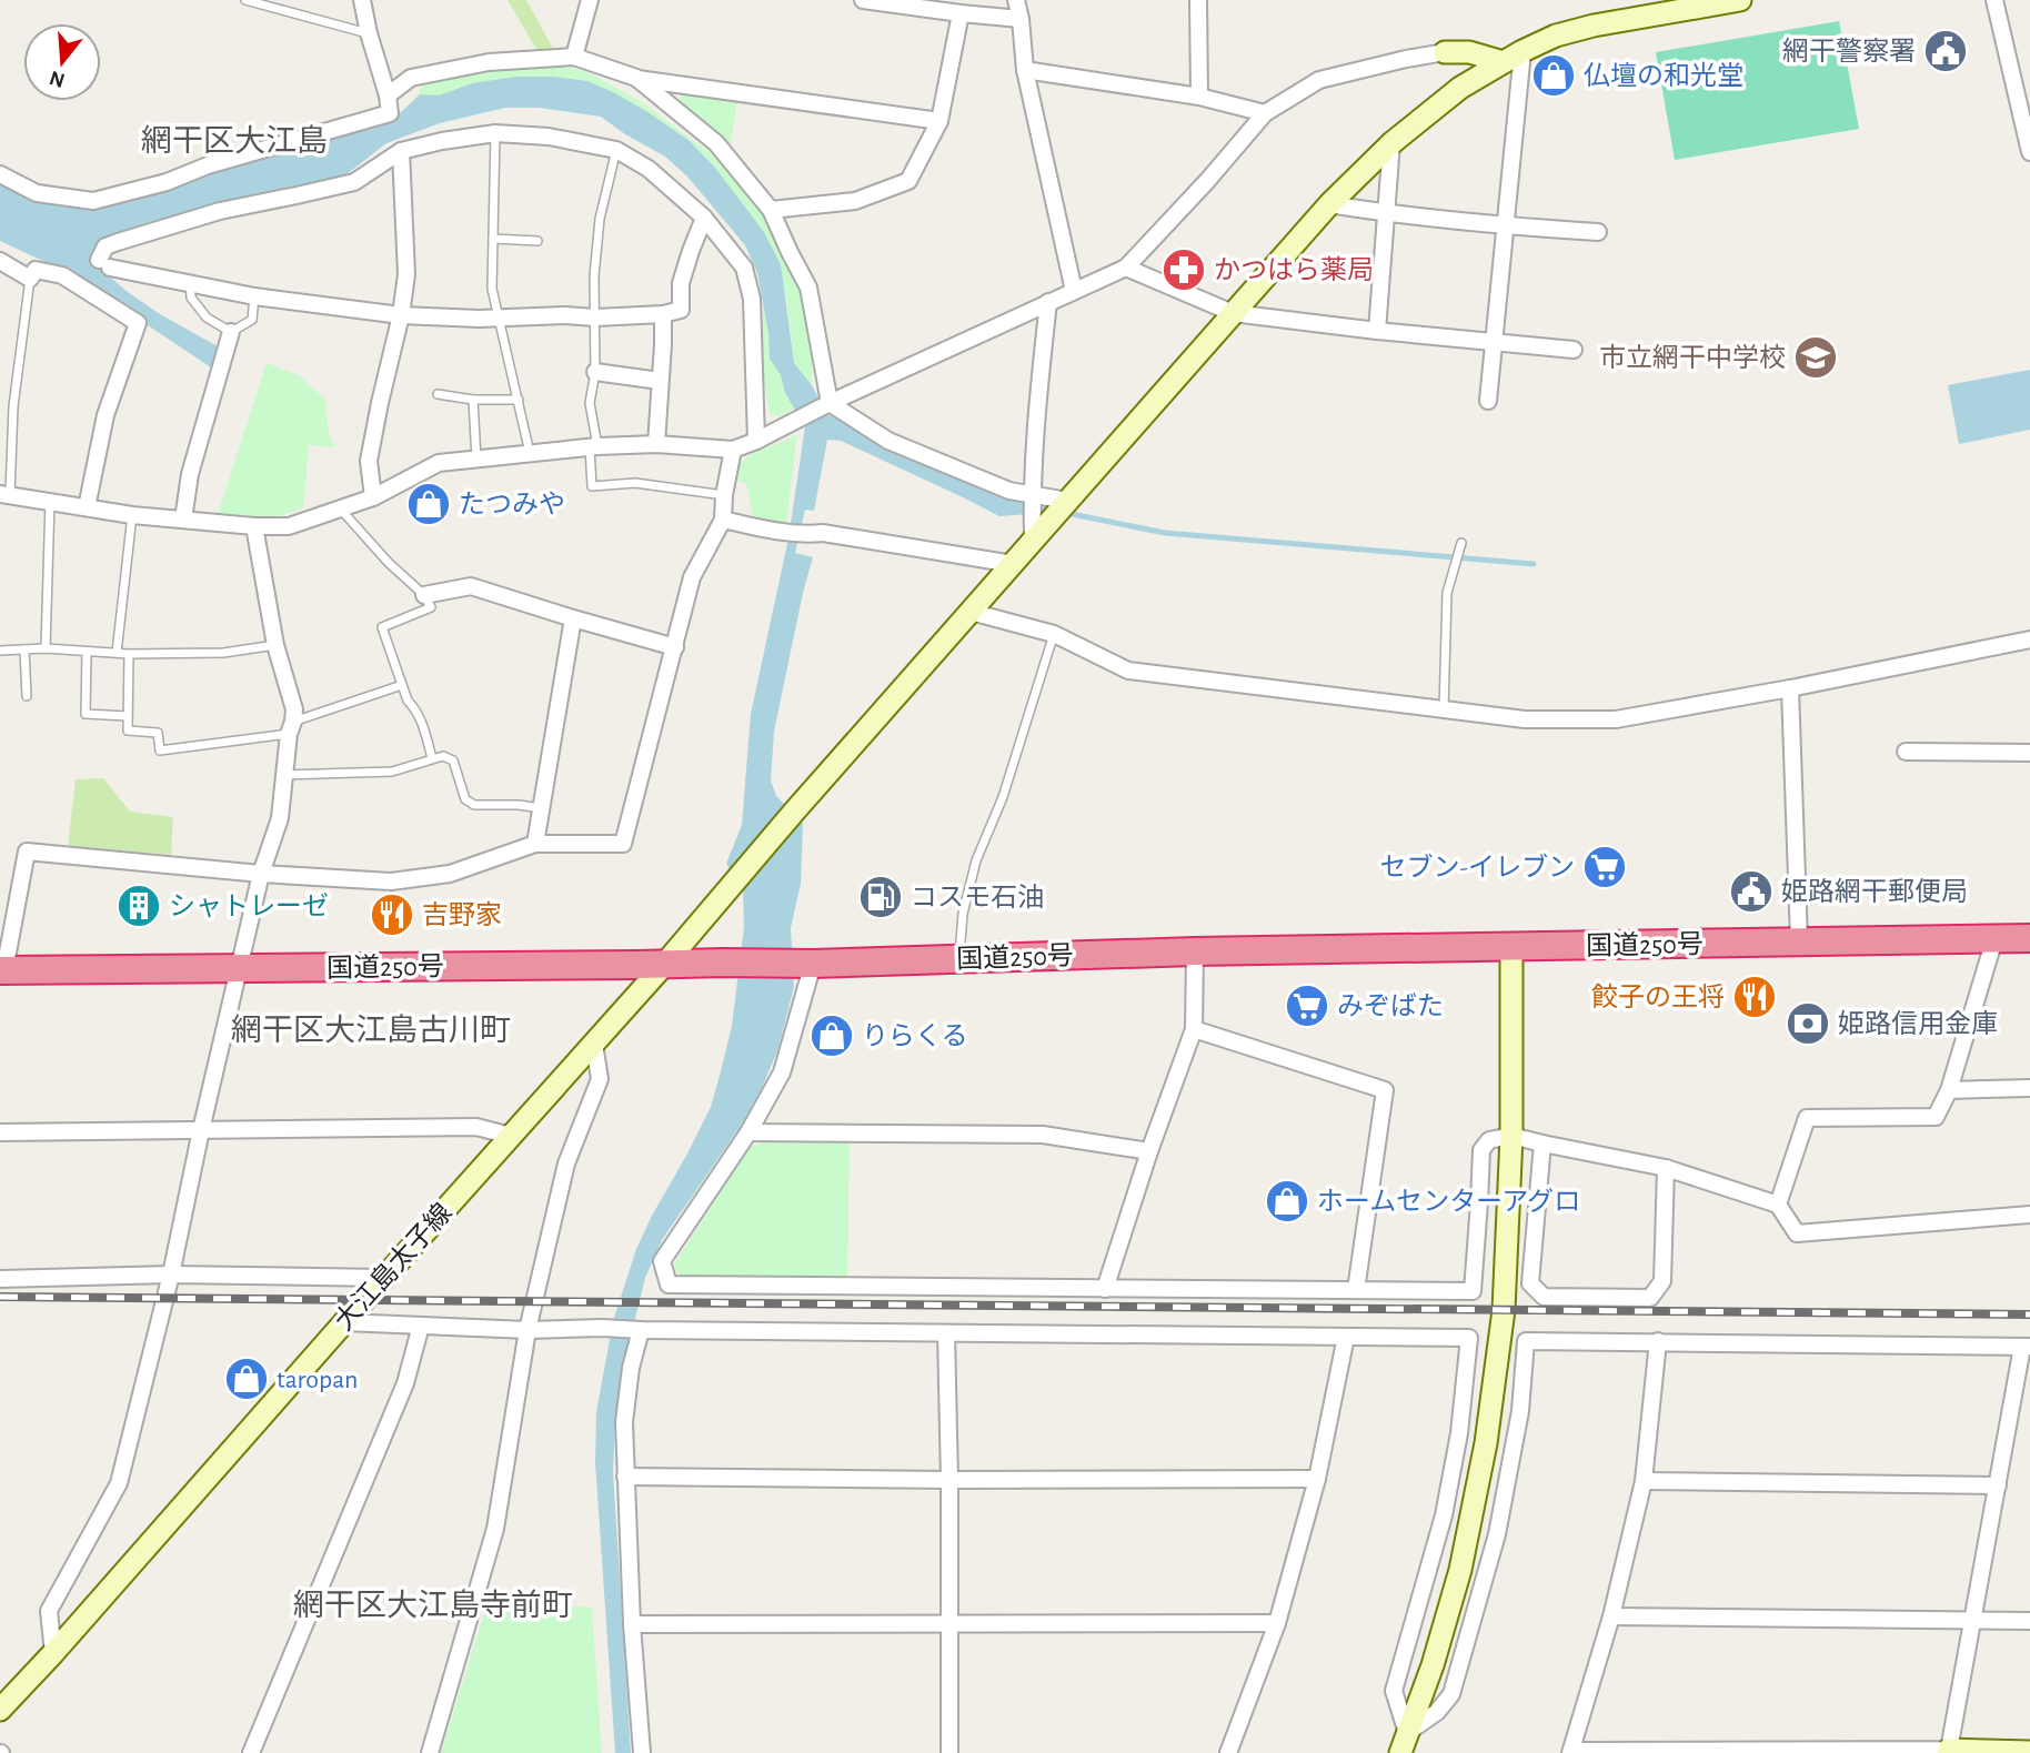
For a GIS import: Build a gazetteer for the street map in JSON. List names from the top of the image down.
{
  "streets": {
    "highway": ["国道250号"],
    "street": ["大江島太子線"]
  },
  "crossings": [
    ["国道250号", "大江島太子線"]
  ],
  "districts": ["網干区大江島", "網干区大江島古川町", "網干区大江島寺前町"],
  "places": {
    "public building": ["網干警察署", "姫路網干郵便局"],
    "shop": [
      "仏壇の和光堂",
      "たつみや",
      "りらくる",
      "ホームセンターアグロ",
      "taropan"
    ],
    "pharmacy": ["かつはら薬局"],
    "school or university": ["市立網干中学校"],
    "supermarket": ["セブン-イレブン", "みぞばた"],
    "fuel station": ["コスモ石油"],
    "building": ["シャトレーゼ"],
    "restaurant": ["吉野家", "餃子の王将"],
    "bank": ["姫路信用金庫"]
  },
  "north": "bottom"
}
